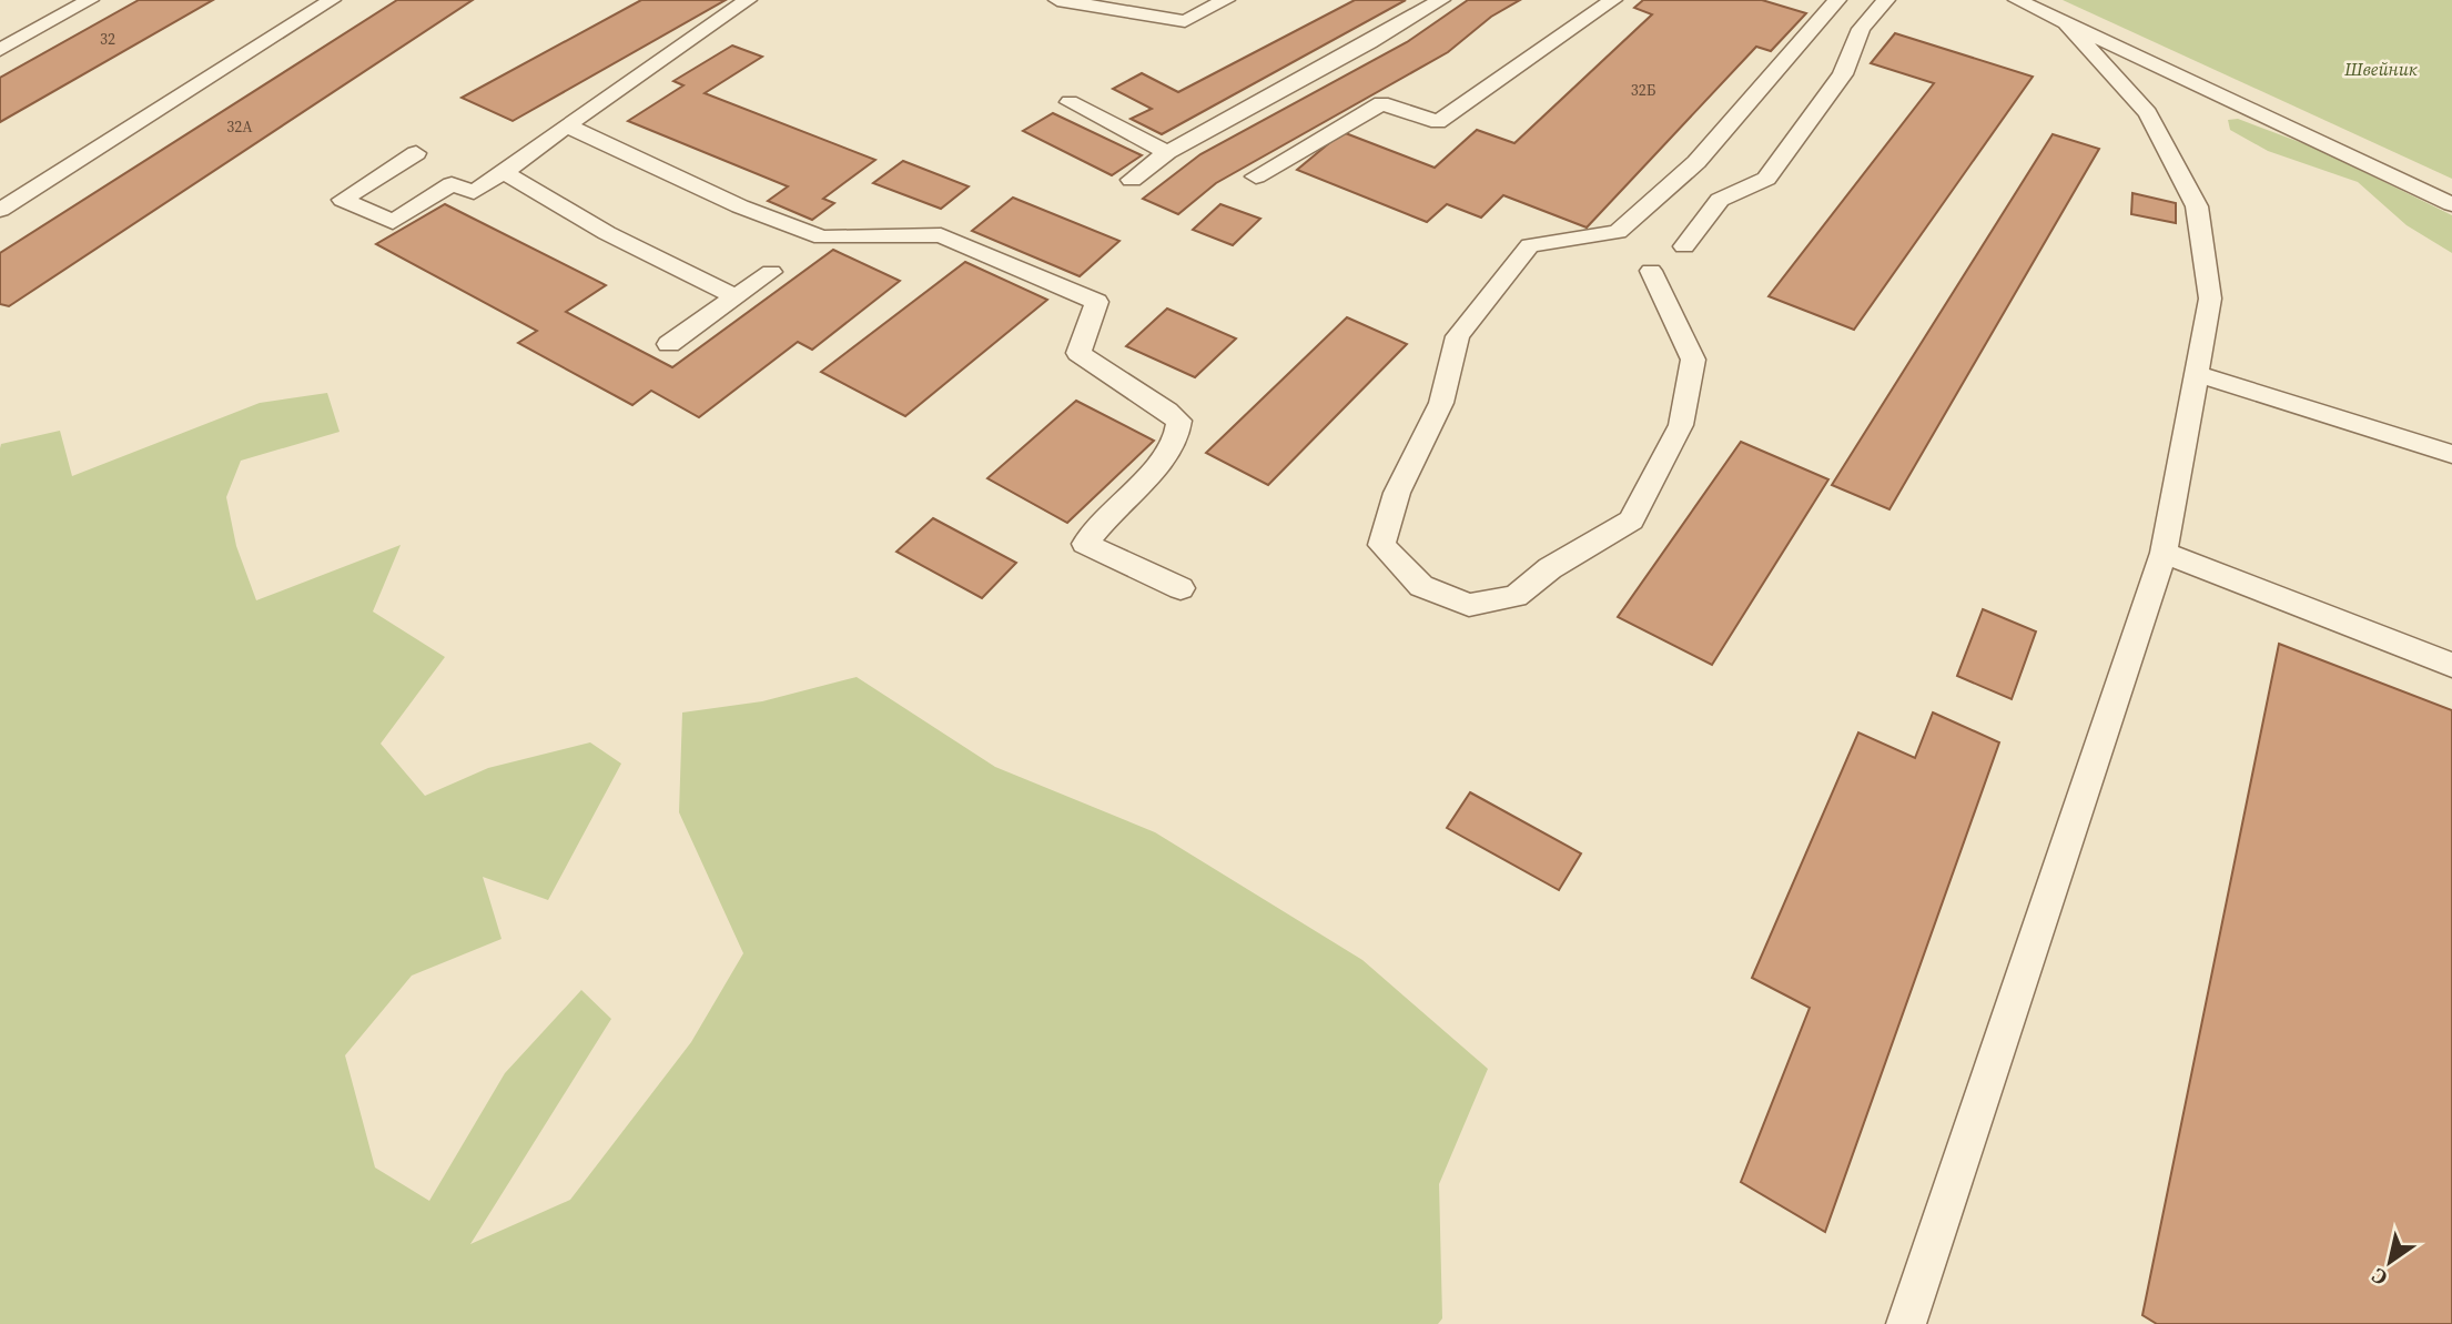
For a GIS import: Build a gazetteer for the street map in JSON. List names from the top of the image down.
{
  "parks": ["Швейник"],
  "house_numbers": ["32", "32Б", "32А"],
  "north": "bottom left"
}
